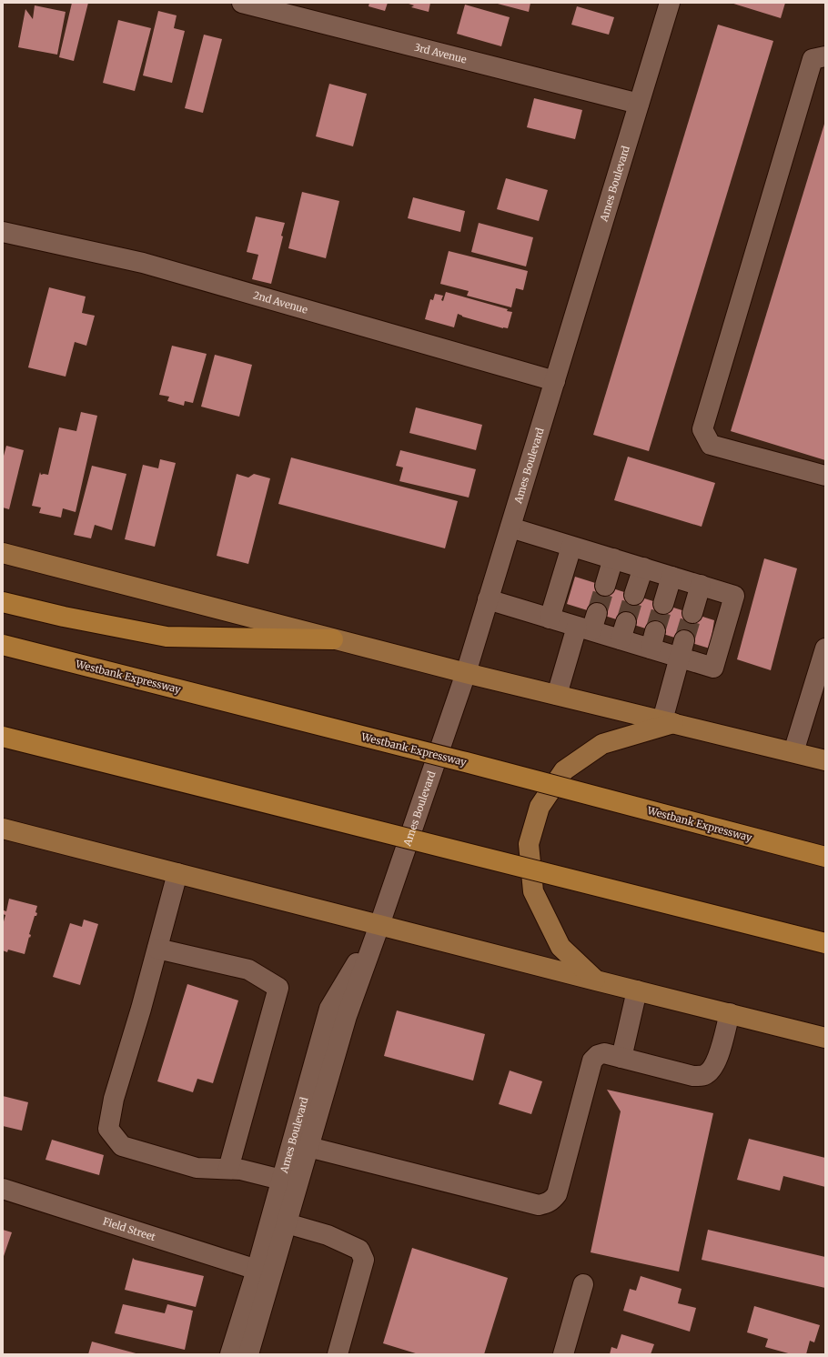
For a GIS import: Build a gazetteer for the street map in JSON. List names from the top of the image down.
{
  "streets": {
    "highway": ["Westbank Expressway"],
    "street": [
      "3rd Avenue",
      "Ames Boulevard",
      "2nd Avenue",
      "Field Street"
    ]
  },
  "crossings": [
    ["3rd Avenue", "Ames Boulevard"],
    ["Ames Boulevard", "2nd Avenue"],
    ["Ames Boulevard", "Field Street"]
  ]
}
